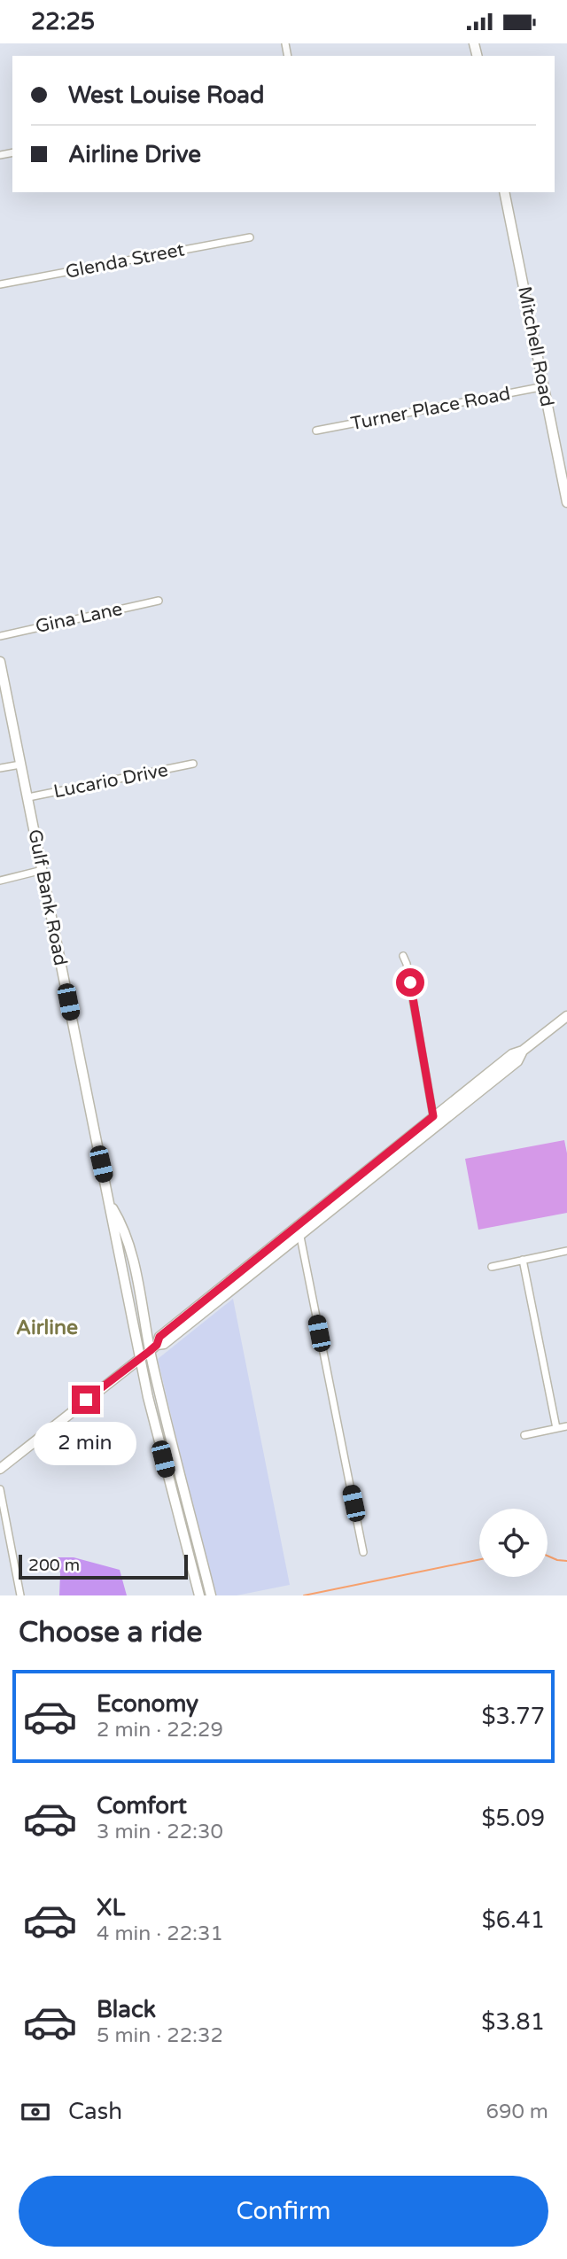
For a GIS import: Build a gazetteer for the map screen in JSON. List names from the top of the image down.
{
  "streets": {
    "main road": ["Mitchell Road", "Gulf Bank Road"],
    "street": [
      "Glenda Street",
      "Turner Place Road",
      "Gina Lane",
      "Lucario Drive"
    ]
  },
  "crossings": [
    ["Mitchell Road", "Turner Place Road"],
    ["Lucario Drive", "Gulf Bank Road"]
  ],
  "districts": ["Airline"],
  "scale_bar": "200 m",
  "page": {
    "status": "22:25",
    "banner": ["West Louise Road", "Airline Drive"],
    "bubble": "2 min",
    "scale": "200 m",
    "heading": "Choose a ride",
    "list": [
      {
        "name": "Economy",
        "note": "2 min · 22:29",
        "value": "$3.77"
      },
      {
        "name": "Comfort",
        "note": "3 min · 22:30",
        "value": "$5.09"
      },
      {
        "name": "XL",
        "note": "4 min · 22:31",
        "value": "$6.41"
      },
      {
        "name": "Black",
        "note": "5 min · 22:32",
        "value": "$3.81"
      }
    ],
    "pay": ["Cash", "690 m"],
    "buttons": "Confirm"
  }
}
